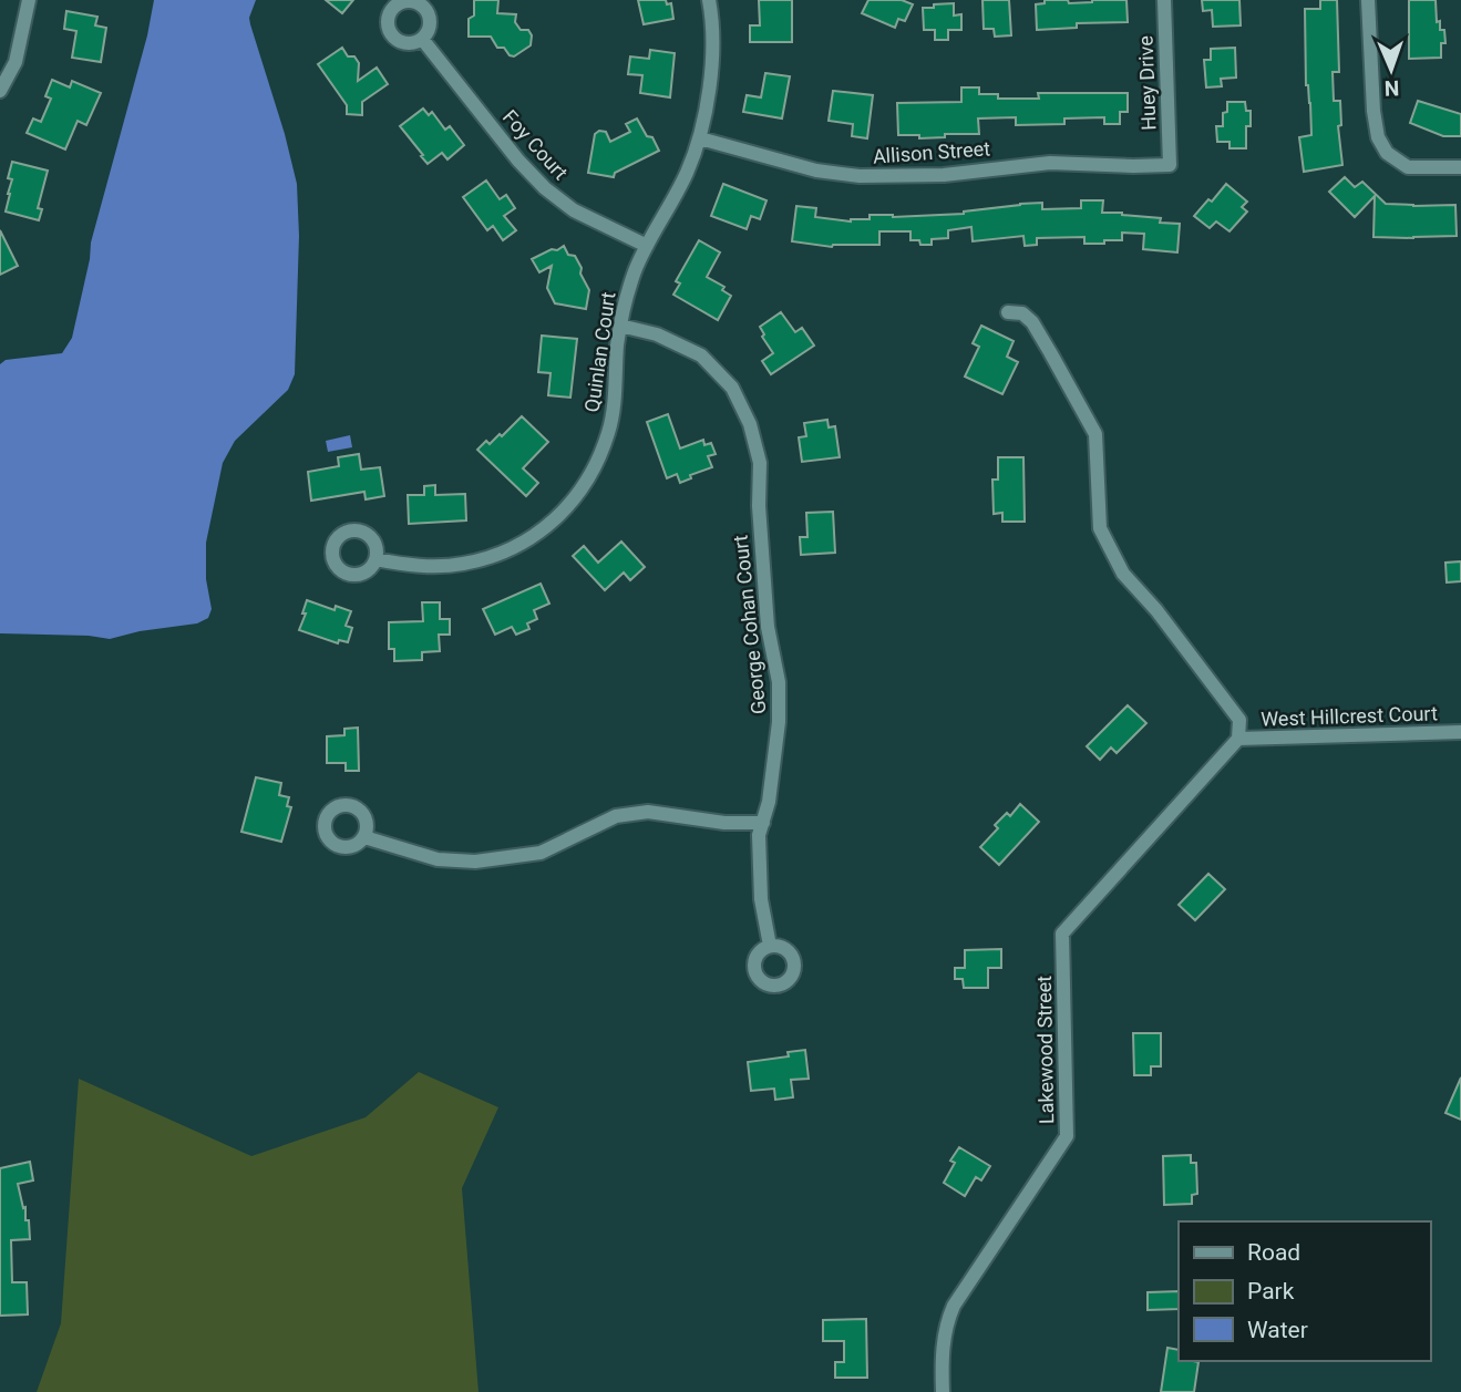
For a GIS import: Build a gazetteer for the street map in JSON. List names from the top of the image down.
{
  "streets": {
    "street": [
      "Huey Drive",
      "Foy Court",
      "Allison Street",
      "Quinlan Court",
      "George Cohan Court",
      "West Hillcrest Court",
      "Lakewood Street"
    ]
  },
  "crossings": [
    ["Huey Drive", "Allison Street"],
    ["Foy Court", "Quinlan Court"],
    ["Allison Street", "Quinlan Court"],
    ["Quinlan Court", "George Cohan Court"],
    ["West Hillcrest Court", "Lakewood Street"]
  ],
  "legend": ["Road", "Park", "Water"],
  "north": "bottom"
}
